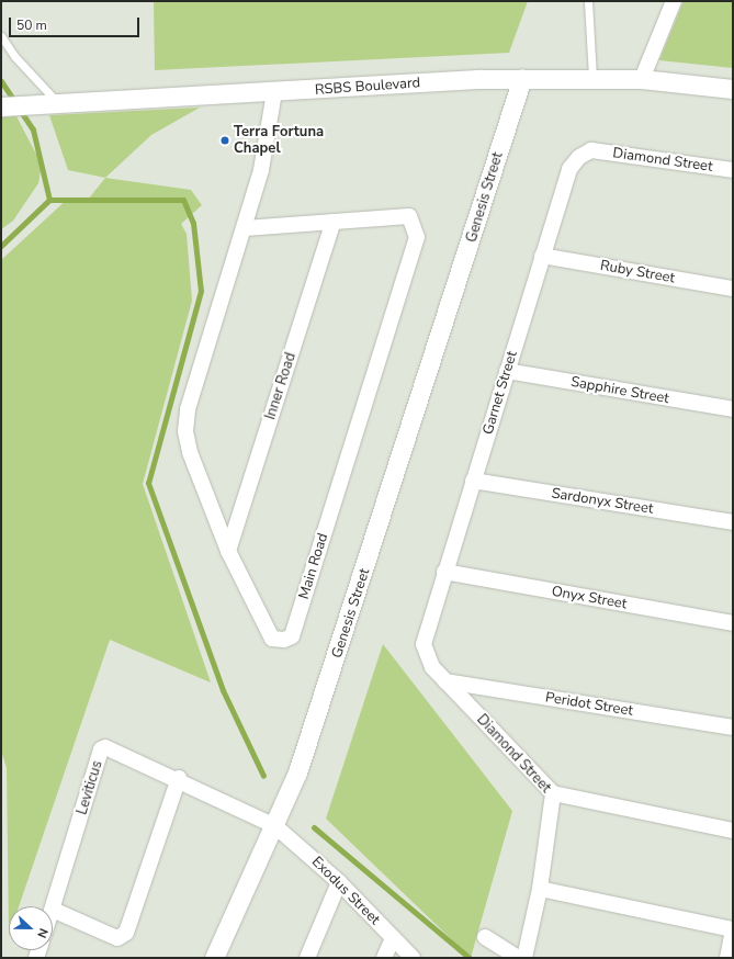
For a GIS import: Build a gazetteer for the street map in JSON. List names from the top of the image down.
{
  "streets": {
    "street": [
      "RSBS Boulevard",
      "Diamond Street",
      "Genesis Street",
      "Ruby Street",
      "Inner Road",
      "Sapphire Street",
      "Garnet Street",
      "Sardonyx Street",
      "Main Road",
      "Onyx Street",
      "Peridot Street",
      "Leviticus",
      "Exodus Street"
    ]
  },
  "crossings": [
    ["RSBS Boulevard", "Genesis Street"],
    ["RSBS Boulevard", "Main Road"],
    ["Diamond Street", "Garnet Street"],
    ["Diamond Street", "Peridot Street"],
    ["Genesis Street", "Leviticus"],
    ["Genesis Street", "Exodus Street"],
    ["Ruby Street", "Garnet Street"],
    ["Inner Road", "Main Road"],
    ["Sapphire Street", "Garnet Street"],
    ["Garnet Street", "Sardonyx Street"],
    ["Garnet Street", "Onyx Street"],
    ["Leviticus", "Exodus Street"]
  ],
  "places": ["Terra Fortuna Chapel"],
  "scale_bar": "50 m",
  "north": "right"
}
